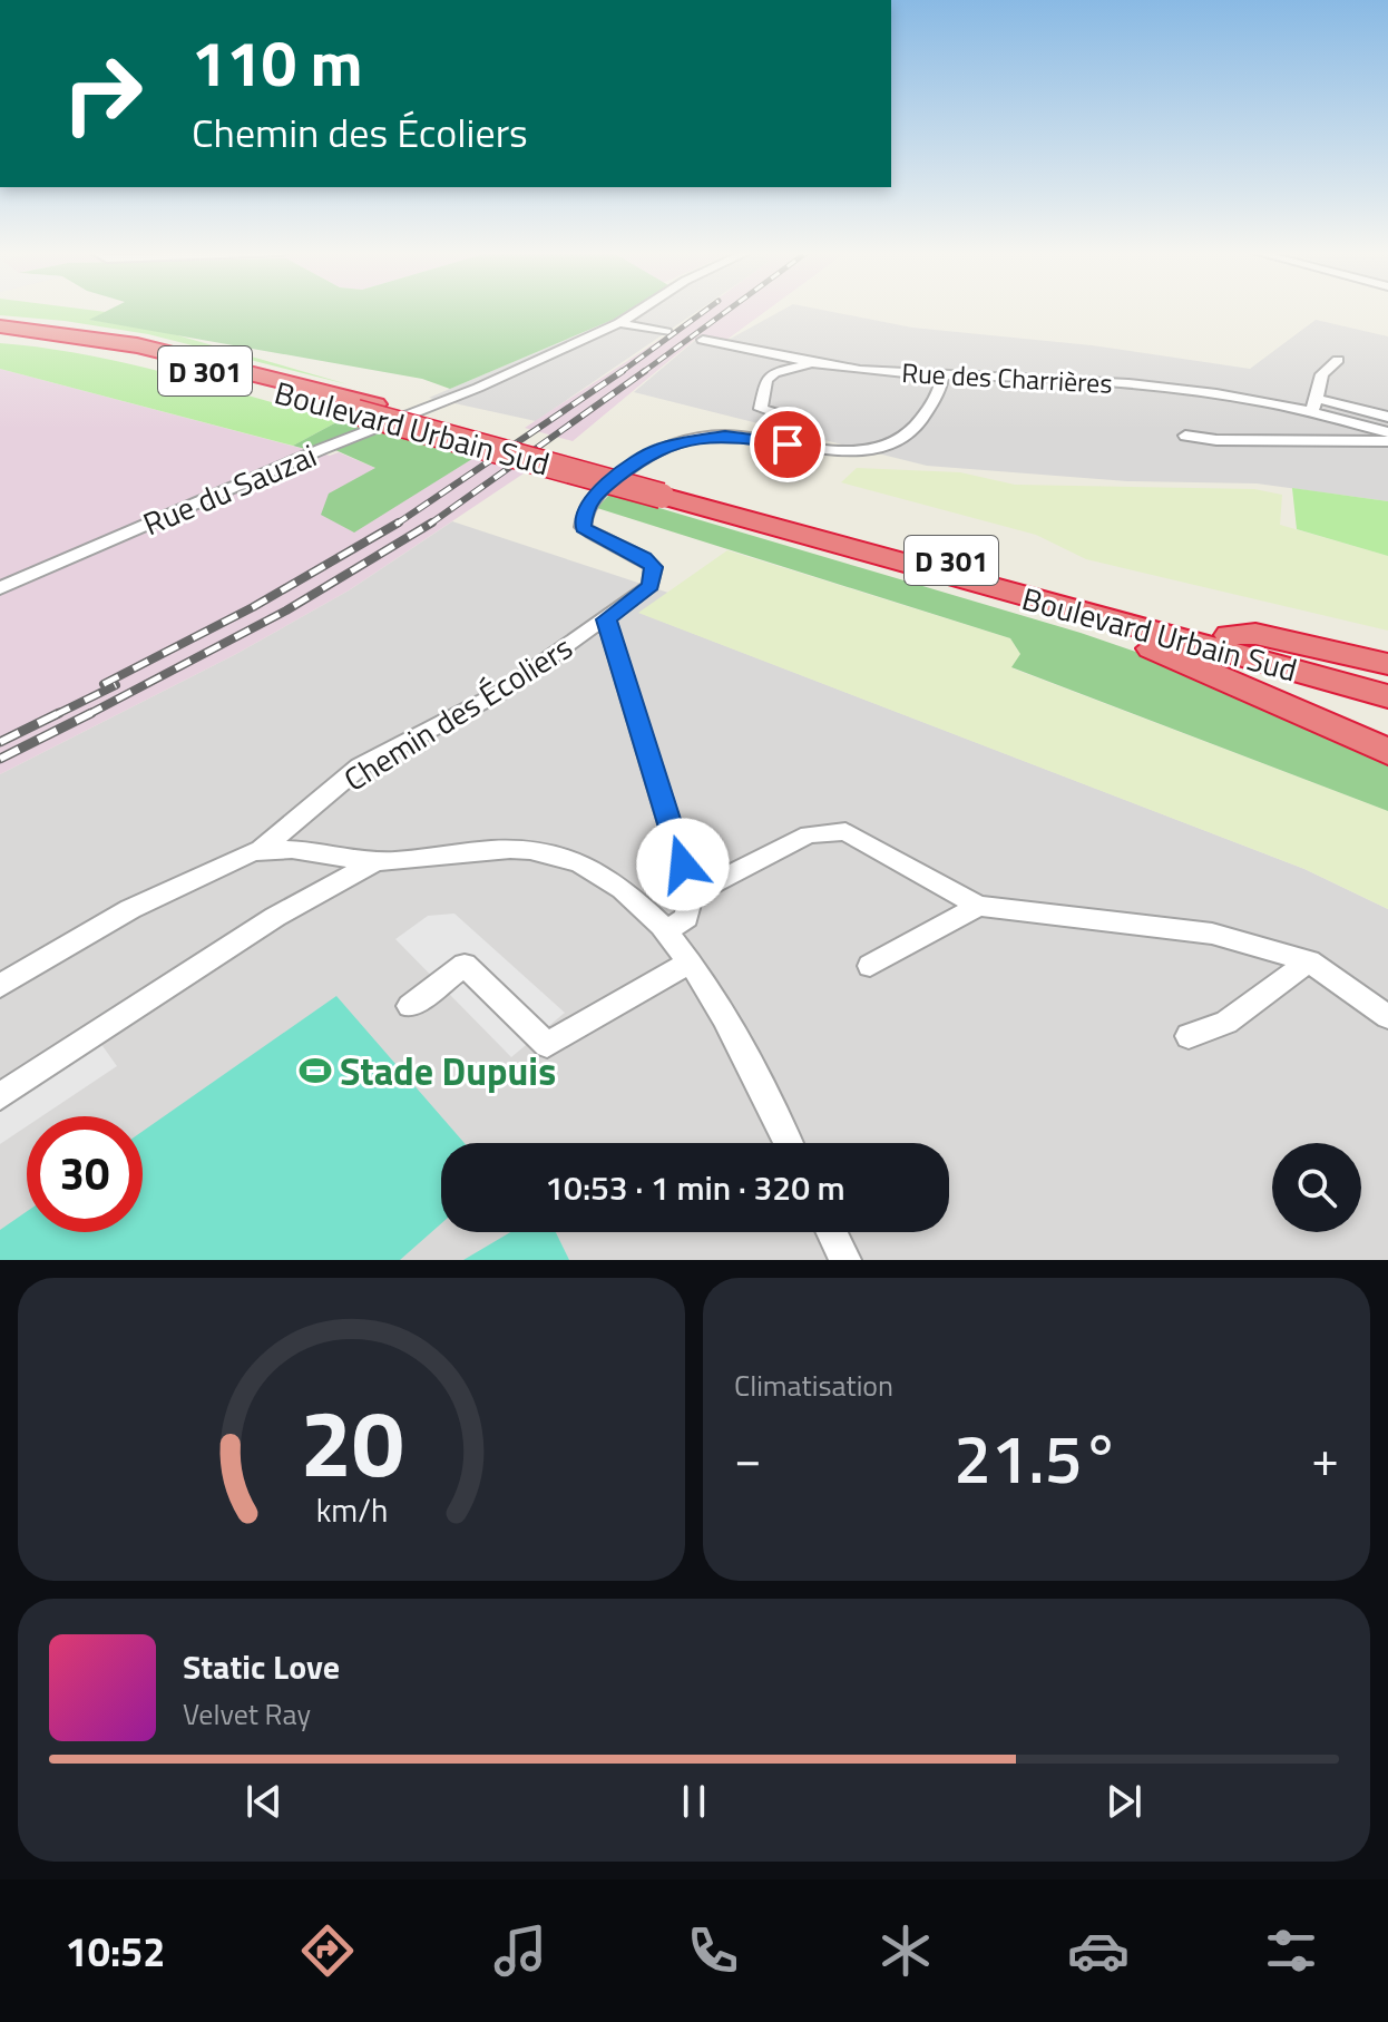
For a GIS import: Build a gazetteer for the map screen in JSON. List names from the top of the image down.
{
  "streets": {
    "highway": ["D 301", "Boulevard Urbain Sud"],
    "street": ["Rue des Charrières", "Rue du Sauzai", "Chemin des Écoliers"]
  },
  "crossings": [
    ["Rue des Charrières", "Chemin des Écoliers"]
  ],
  "places": {
    "sports": ["Stade Dupuis"]
  },
  "page": {
    "turn": ["110 m", "Chemin des Écoliers"],
    "limit": "30",
    "trip": "10:53 · 1 min · 320 m",
    "tile": "Climatisation",
    "heat": ["−", "21.5°", "+"],
    "song": ["Static Love", "Velvet Ray"],
    "tabs": "10:52",
    "gauge": ["20", "km/h"]
  }
}
